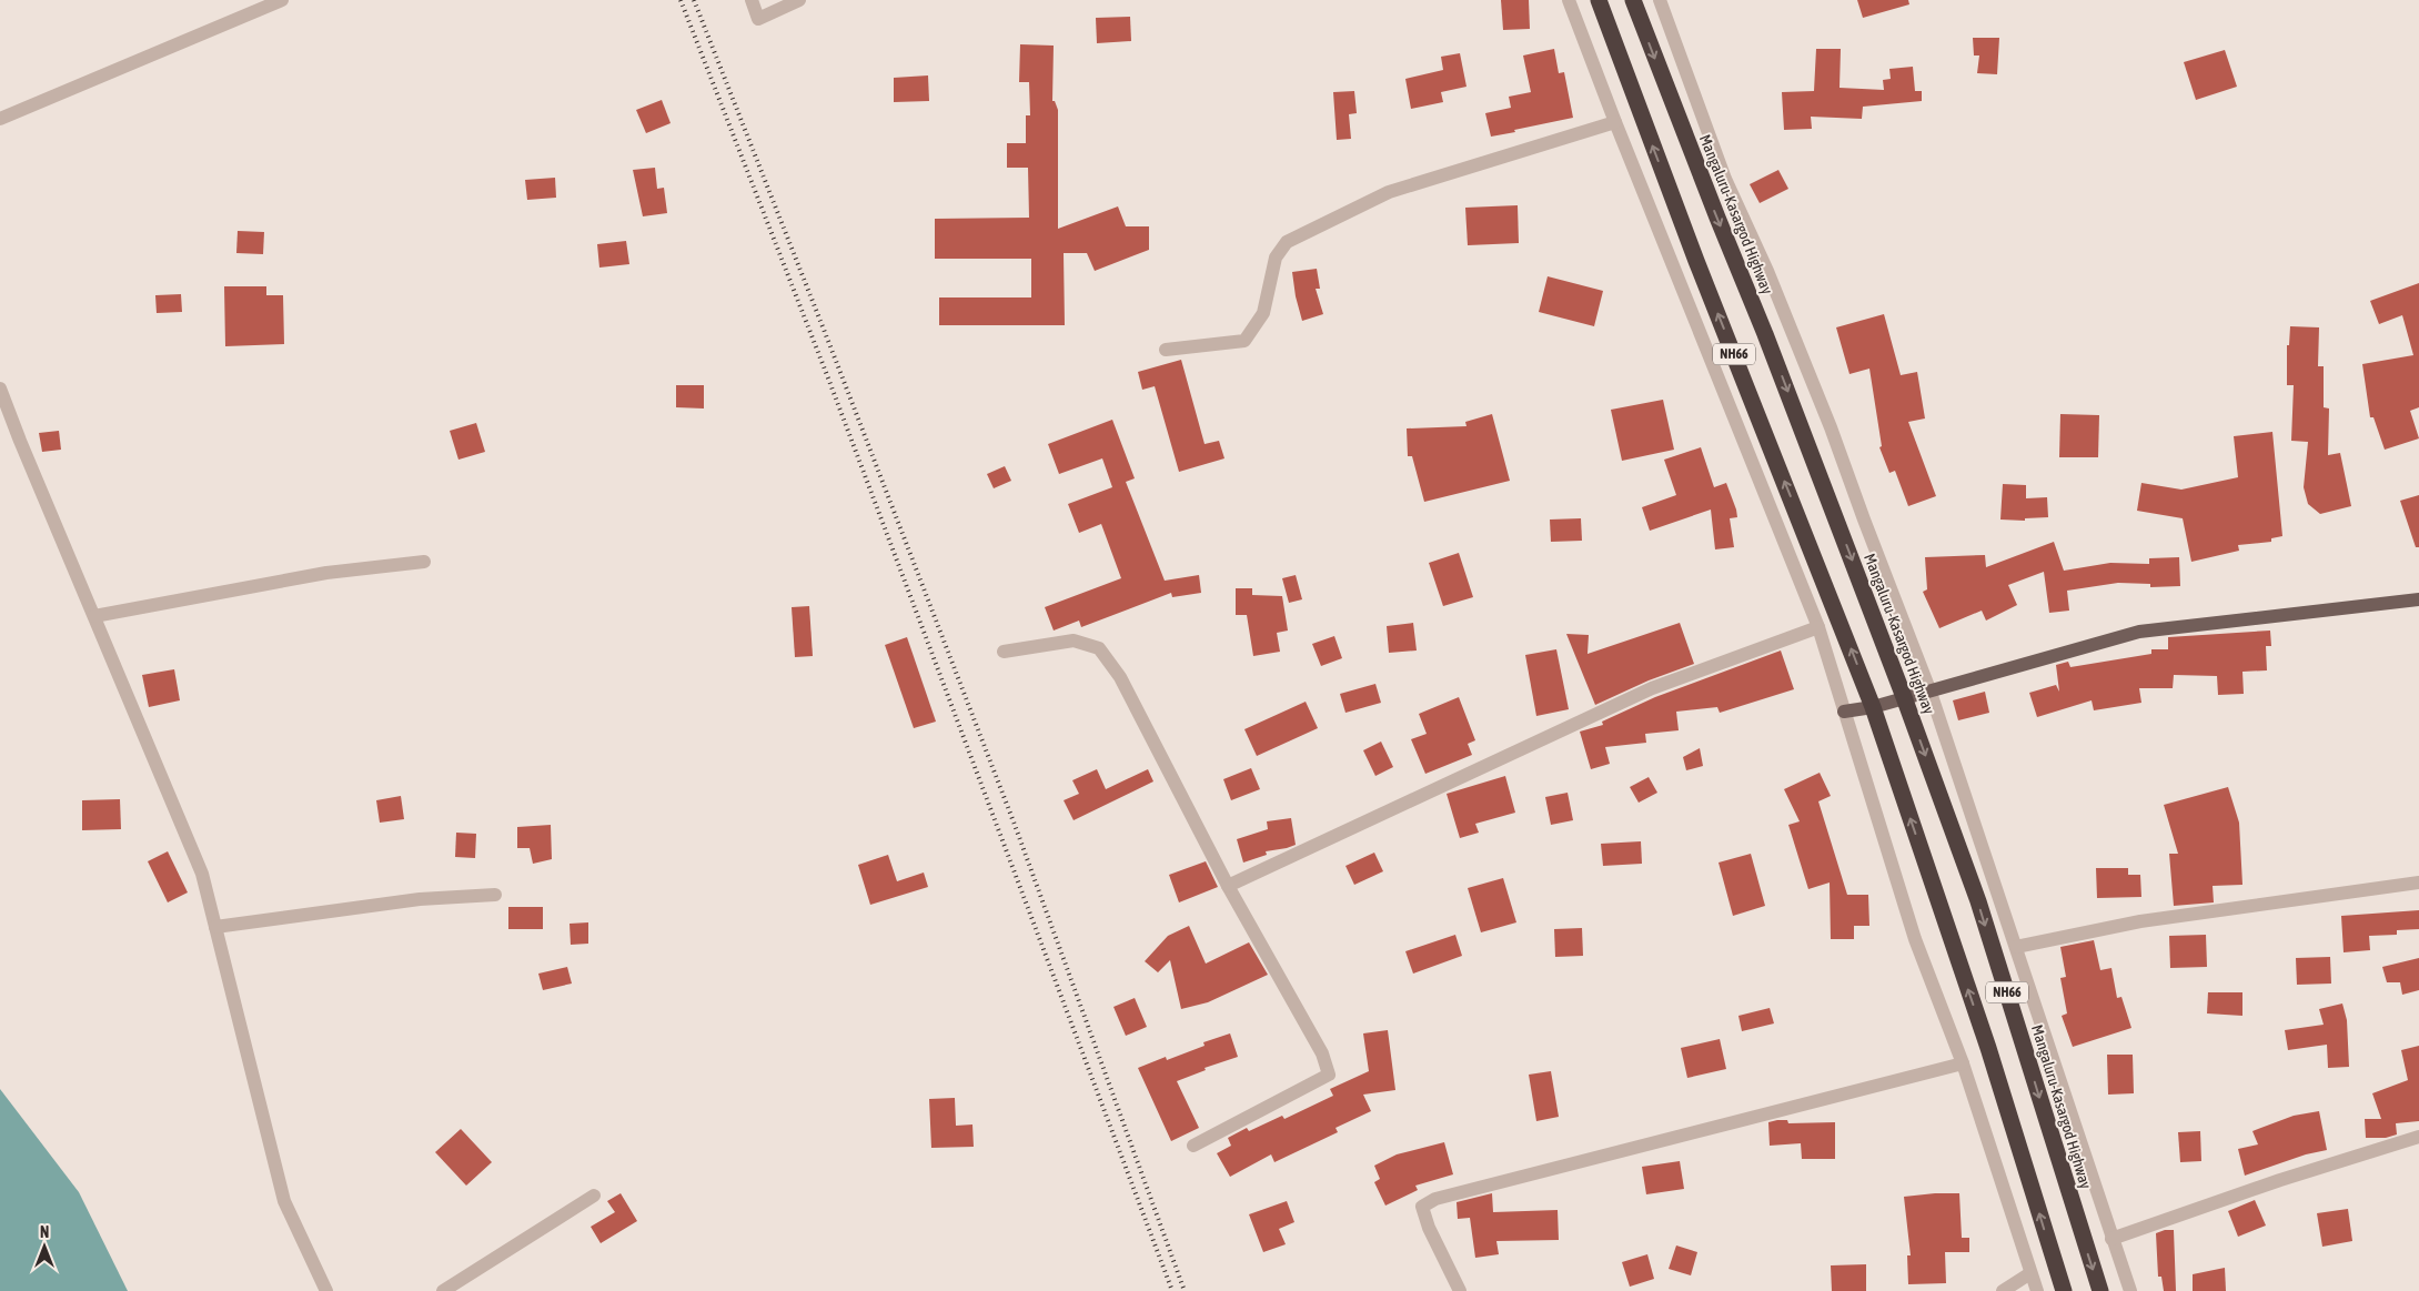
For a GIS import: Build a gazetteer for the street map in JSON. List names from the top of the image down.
{
  "streets": {
    "highway": ["Mangaluru-Kasargod Highway", "NH66"]
  },
  "north": "top"
}
